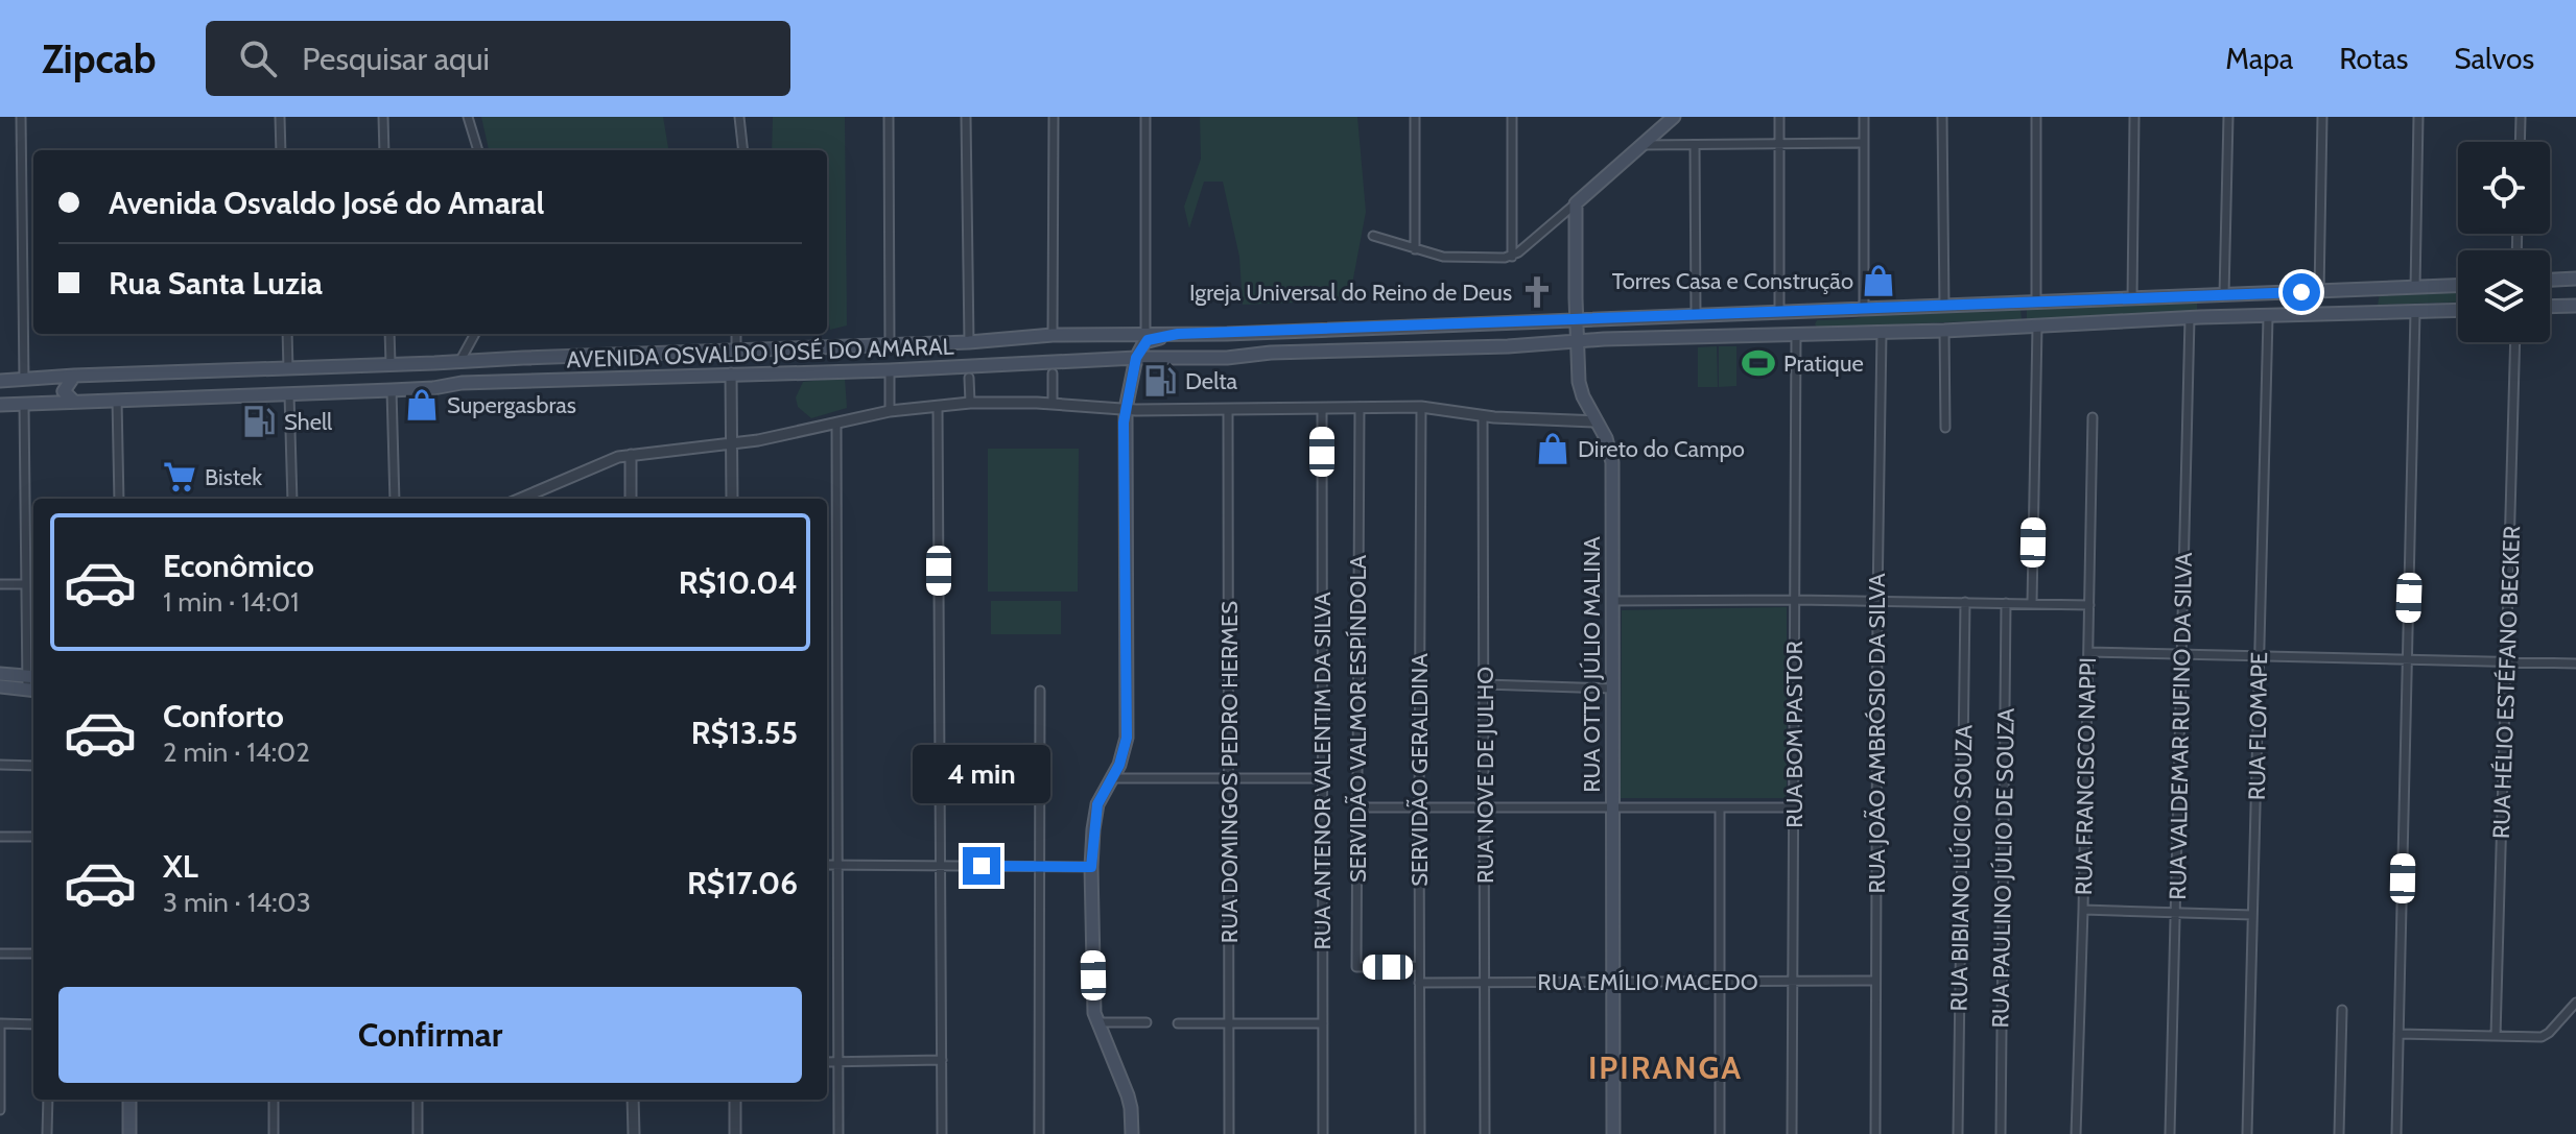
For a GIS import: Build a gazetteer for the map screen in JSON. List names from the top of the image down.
{
  "streets": {
    "main road": ["AVENIDA OSVALDO JOSÉ DO AMARAL", "RUA OTTO JÚLIO MALINA"],
    "street": [
      "RUA HÉLIO ESTÉFANO BECKER",
      "SERVIDÃO VALMOR ESPÍNDOLA",
      "RUA VALDEMAR RUFINO DA SILVA",
      "RUA FLOMAPE",
      "RUA JOÃO AMBRÓSIO DA SILVA",
      "RUA BOM PASTOR",
      "SERVIDÃO GERALDINA",
      "RUA ANTENOR VALENTIM DA SILVA",
      "RUA DOMINGOS PEDRO HERMES",
      "RUA NOVE DE JULHO",
      "RUA FRANCISCO NAPPI",
      "RUA BIBIANO LÚCIO SOUZA",
      "RUA PAULINO JÚLIO DE SOUZA",
      "RUA EMÍLIO MACEDO"
    ]
  },
  "crossings": [
    ["AVENIDA OSVALDO JOSÉ DO AMARAL", "RUA OTTO JÚLIO MALINA"],
    ["AVENIDA OSVALDO JOSÉ DO AMARAL", "RUA VALDEMAR RUFINO DA SILVA"],
    ["AVENIDA OSVALDO JOSÉ DO AMARAL", "RUA FLOMAPE"],
    ["AVENIDA OSVALDO JOSÉ DO AMARAL", "RUA JOÃO AMBRÓSIO DA SILVA"],
    ["AVENIDA OSVALDO JOSÉ DO AMARAL", "RUA BOM PASTOR"],
    ["RUA OTTO JÚLIO MALINA", "RUA EMÍLIO MACEDO"],
    ["SERVIDÃO VALMOR ESPÍNDOLA", "SERVIDÃO GERALDINA"],
    ["RUA JOÃO AMBRÓSIO DA SILVA", "RUA EMÍLIO MACEDO"],
    ["RUA BOM PASTOR", "RUA EMÍLIO MACEDO"],
    ["SERVIDÃO GERALDINA", "RUA EMÍLIO MACEDO"],
    ["RUA NOVE DE JULHO", "RUA EMÍLIO MACEDO"]
  ],
  "districts": ["IPIRANGA"],
  "places": {
    "shop": ["Torres Casa e Construção", "Supergasbras", "Direto do Campo"],
    "church": ["Igreja Universal do Reino de Deus"],
    "sports": ["Pratique"],
    "fuel station": ["Delta", "Shell"],
    "supermarket": ["Bistek"]
  },
  "page": {
    "header": "Zipcab",
    "search": "Pesquisar aqui",
    "nav": ["Mapa", "Rotas", "Salvos"],
    "banner": ["Avenida Osvaldo José do Amaral", "Rua Santa Luzia"],
    "list": [
      {
        "name": "Econômico",
        "note": "1 min · 14:01",
        "value": "R$10.04"
      },
      {
        "name": "Conforto",
        "note": "2 min · 14:02",
        "value": "R$13.55"
      },
      {
        "name": "XL",
        "note": "3 min · 14:03",
        "value": "R$17.06"
      }
    ],
    "bubble": "4 min",
    "buttons": "Confirmar"
  }
}
